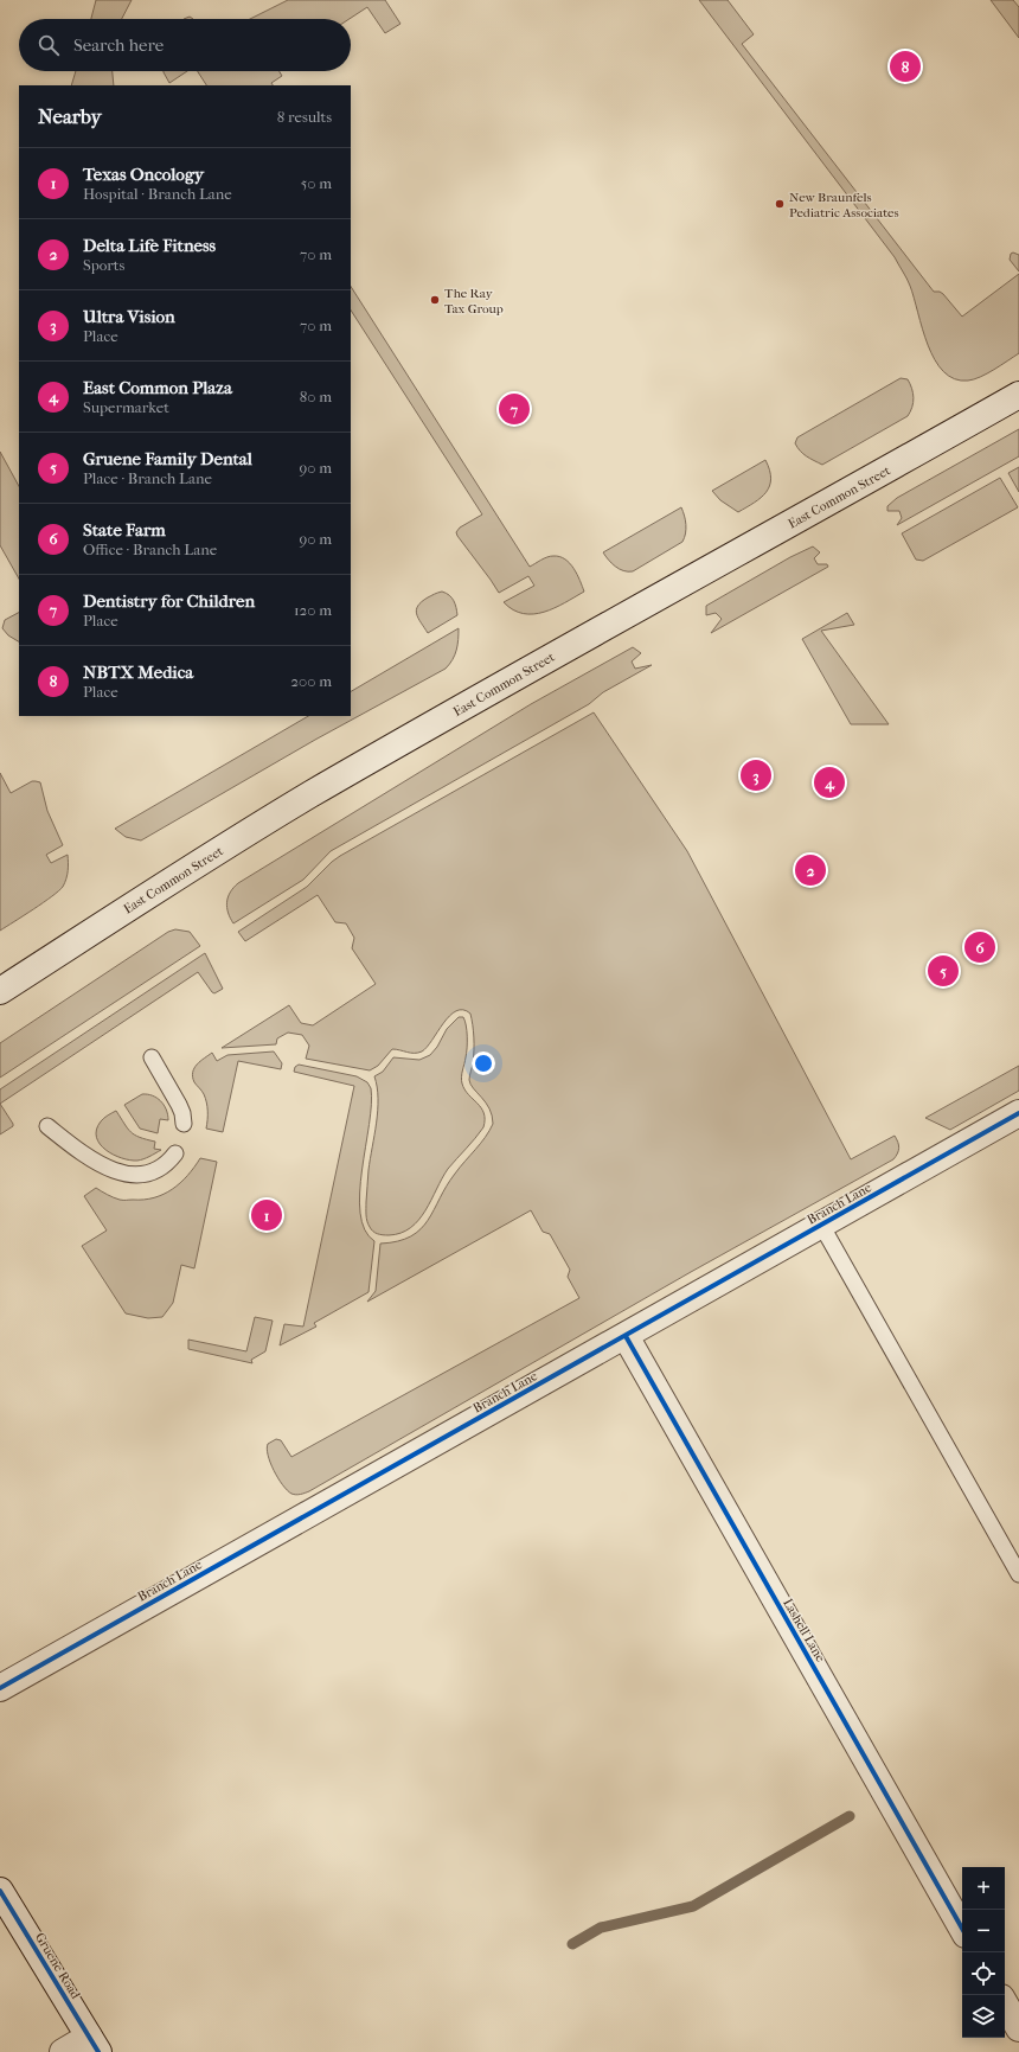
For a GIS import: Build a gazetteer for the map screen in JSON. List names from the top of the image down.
{
  "streets": {
    "street": [
      "East Common Street",
      "Branch Lane",
      "Lashell Lane",
      "Gruene Road"
    ]
  },
  "crossings": [
    ["Branch Lane", "Lashell Lane"]
  ],
  "places": ["New Braunfels Pediatric Associates", "The Ray Tax Group"],
  "page": {
    "search": "Search here",
    "pins": [
      "8",
      "7",
      "3",
      "4",
      "2",
      "6",
      "5",
      "1"
    ],
    "heading": ["Nearby", "8 results"],
    "list": [
      {
        "mark": "1",
        "name": "Texas Oncology",
        "note": "Hospital · Branch Lane",
        "value": "50 m"
      },
      {
        "mark": "2",
        "name": "Delta Life Fitness",
        "note": "Sports",
        "value": "70 m"
      },
      {
        "mark": "3",
        "name": "Ultra Vision",
        "note": "Place",
        "value": "70 m"
      },
      {
        "mark": "4",
        "name": "East Common Plaza",
        "note": "Supermarket",
        "value": "80 m"
      },
      {
        "mark": "5",
        "name": "Gruene Family Dental",
        "note": "Place · Branch Lane",
        "value": "90 m"
      },
      {
        "mark": "6",
        "name": "State Farm",
        "note": "Office · Branch Lane",
        "value": "90 m"
      },
      {
        "mark": "7",
        "name": "Dentistry for Children",
        "note": "Place",
        "value": "120 m"
      },
      {
        "mark": "8",
        "name": "NBTX Medica",
        "note": "Place",
        "value": "200 m"
      }
    ],
    "map_buttons": ["+", "−"]
  }
}
